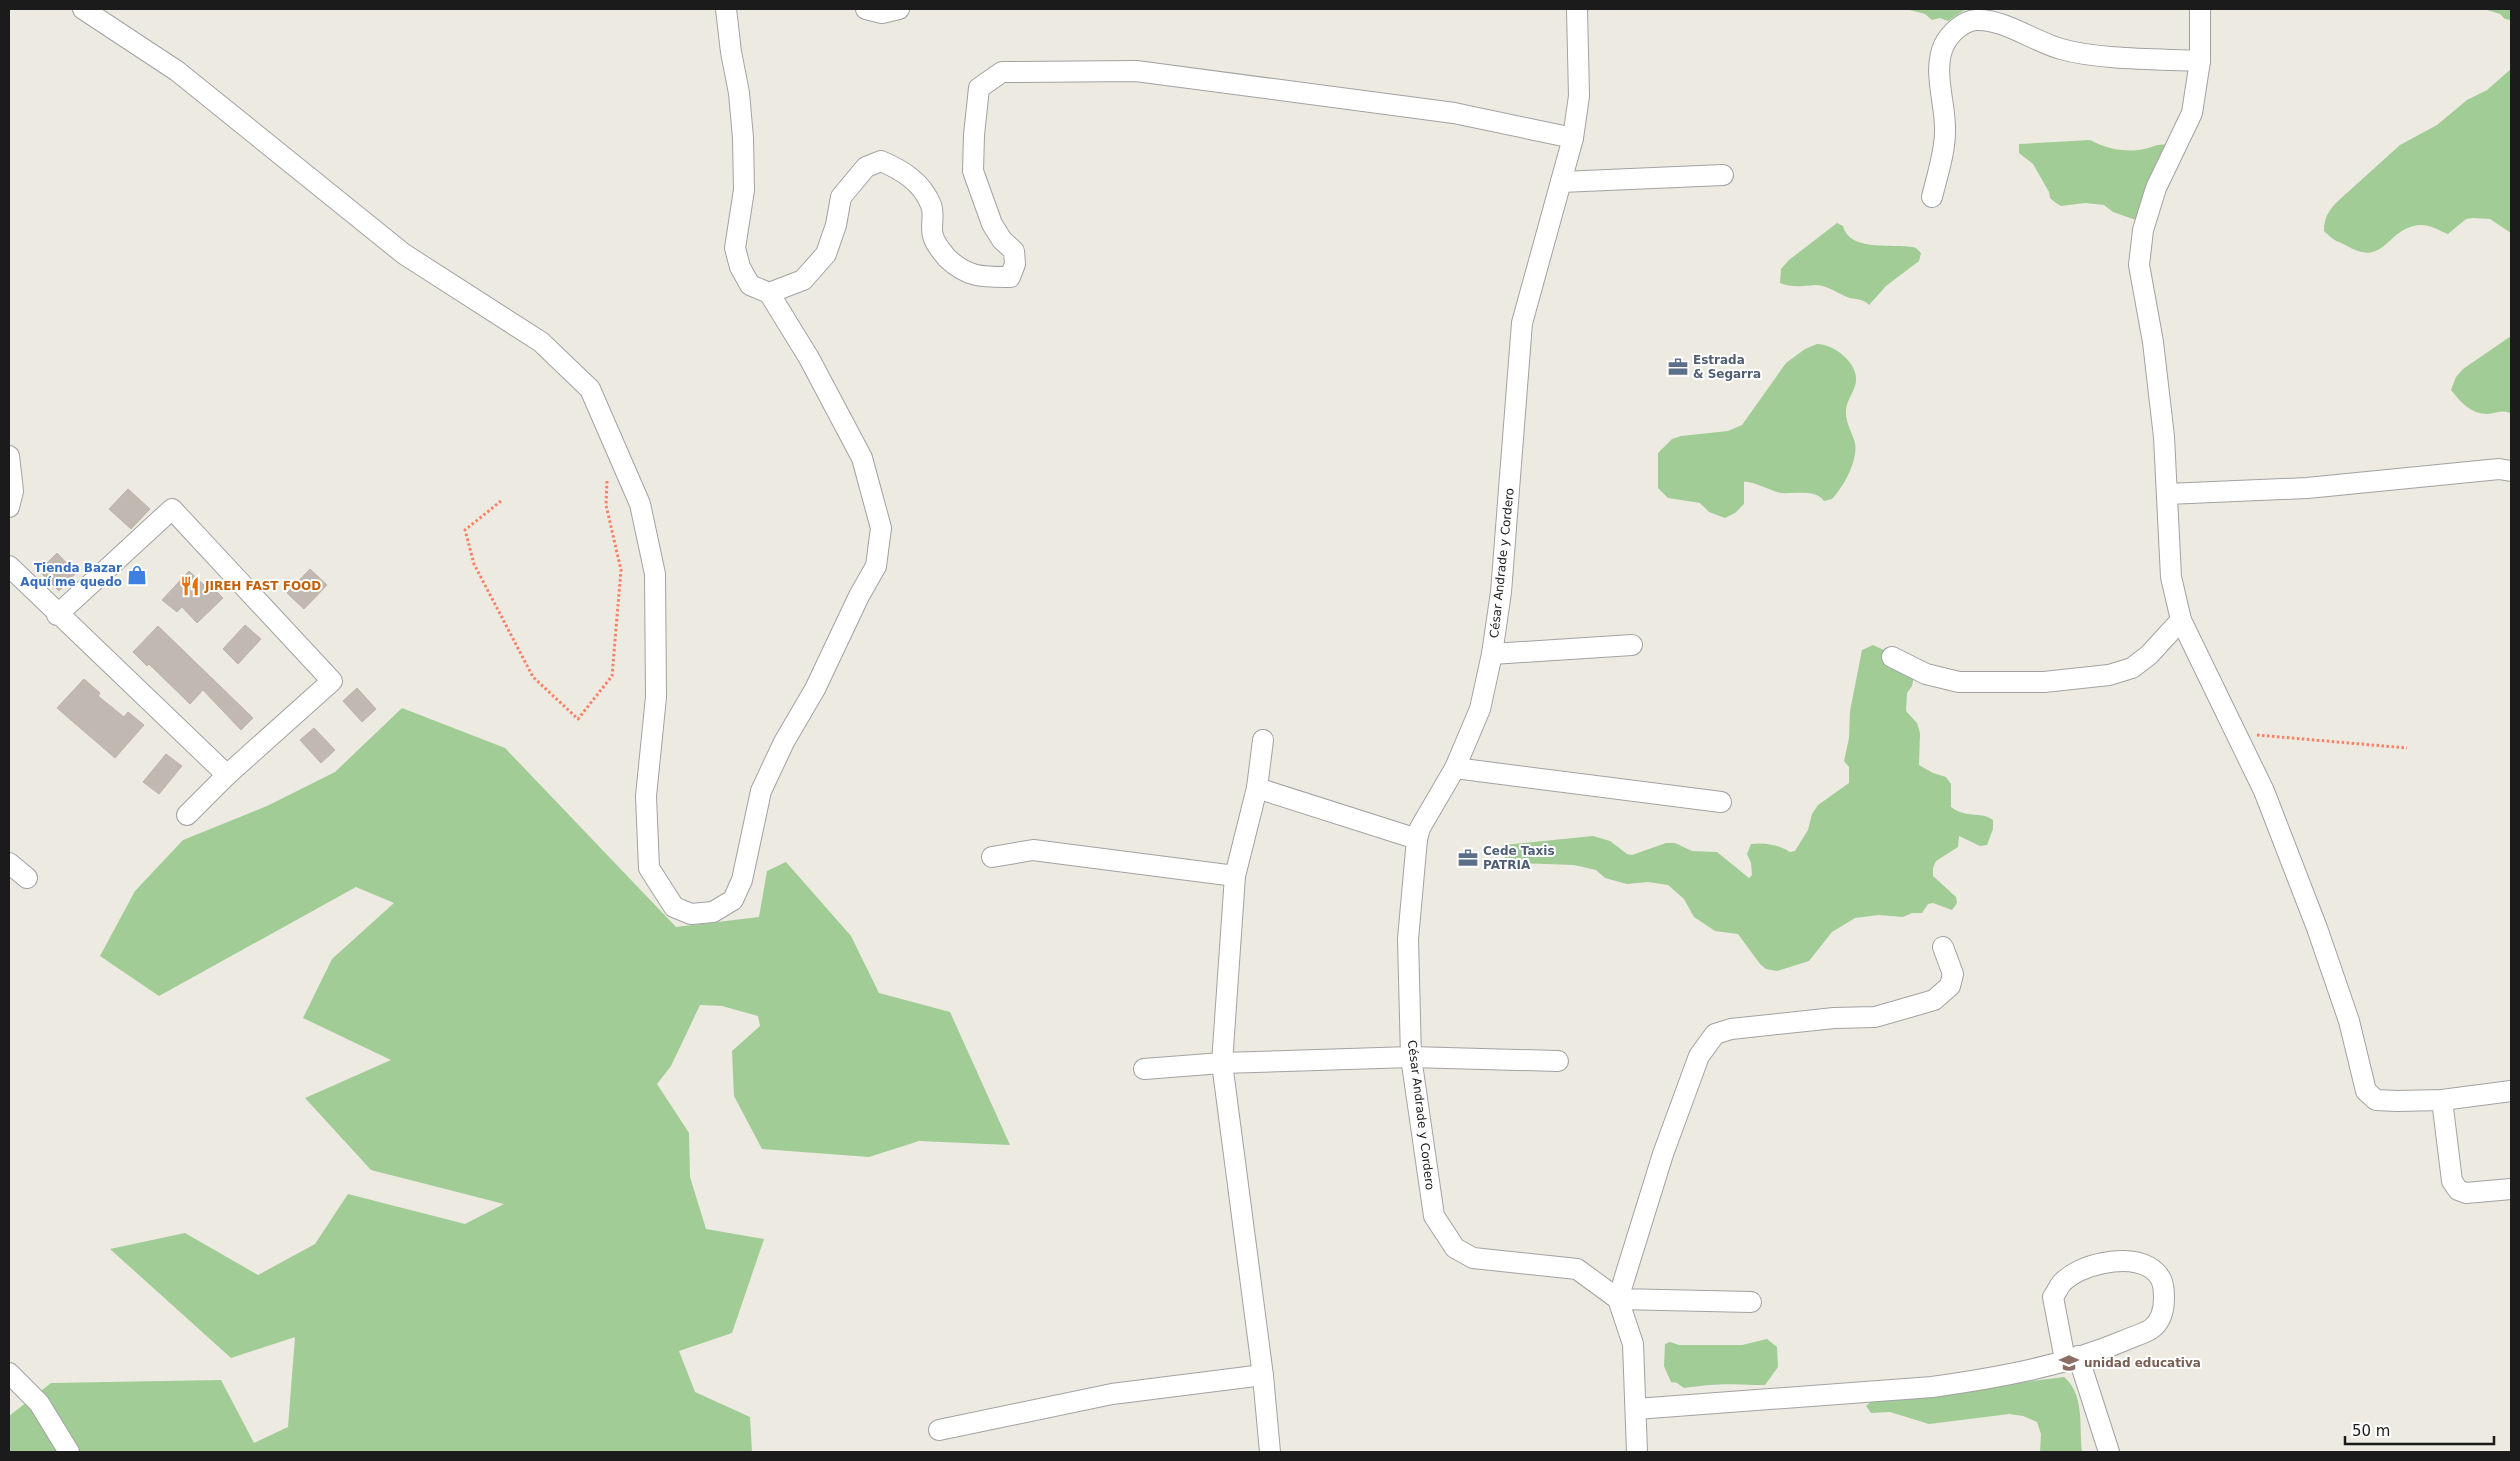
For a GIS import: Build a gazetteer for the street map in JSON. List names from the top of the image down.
{
  "streets": {
    "street": ["César Andrade y Cordero"]
  },
  "places": {
    "office": ["Estrada & Segarra", "Cede Taxis PATRIA"],
    "shop": ["Tienda Bazar Aquí me quedo"],
    "restaurant": ["JIREH FAST FOOD"],
    "school or university": ["unidad educativa"]
  },
  "scale_bar": "50 m"
}
